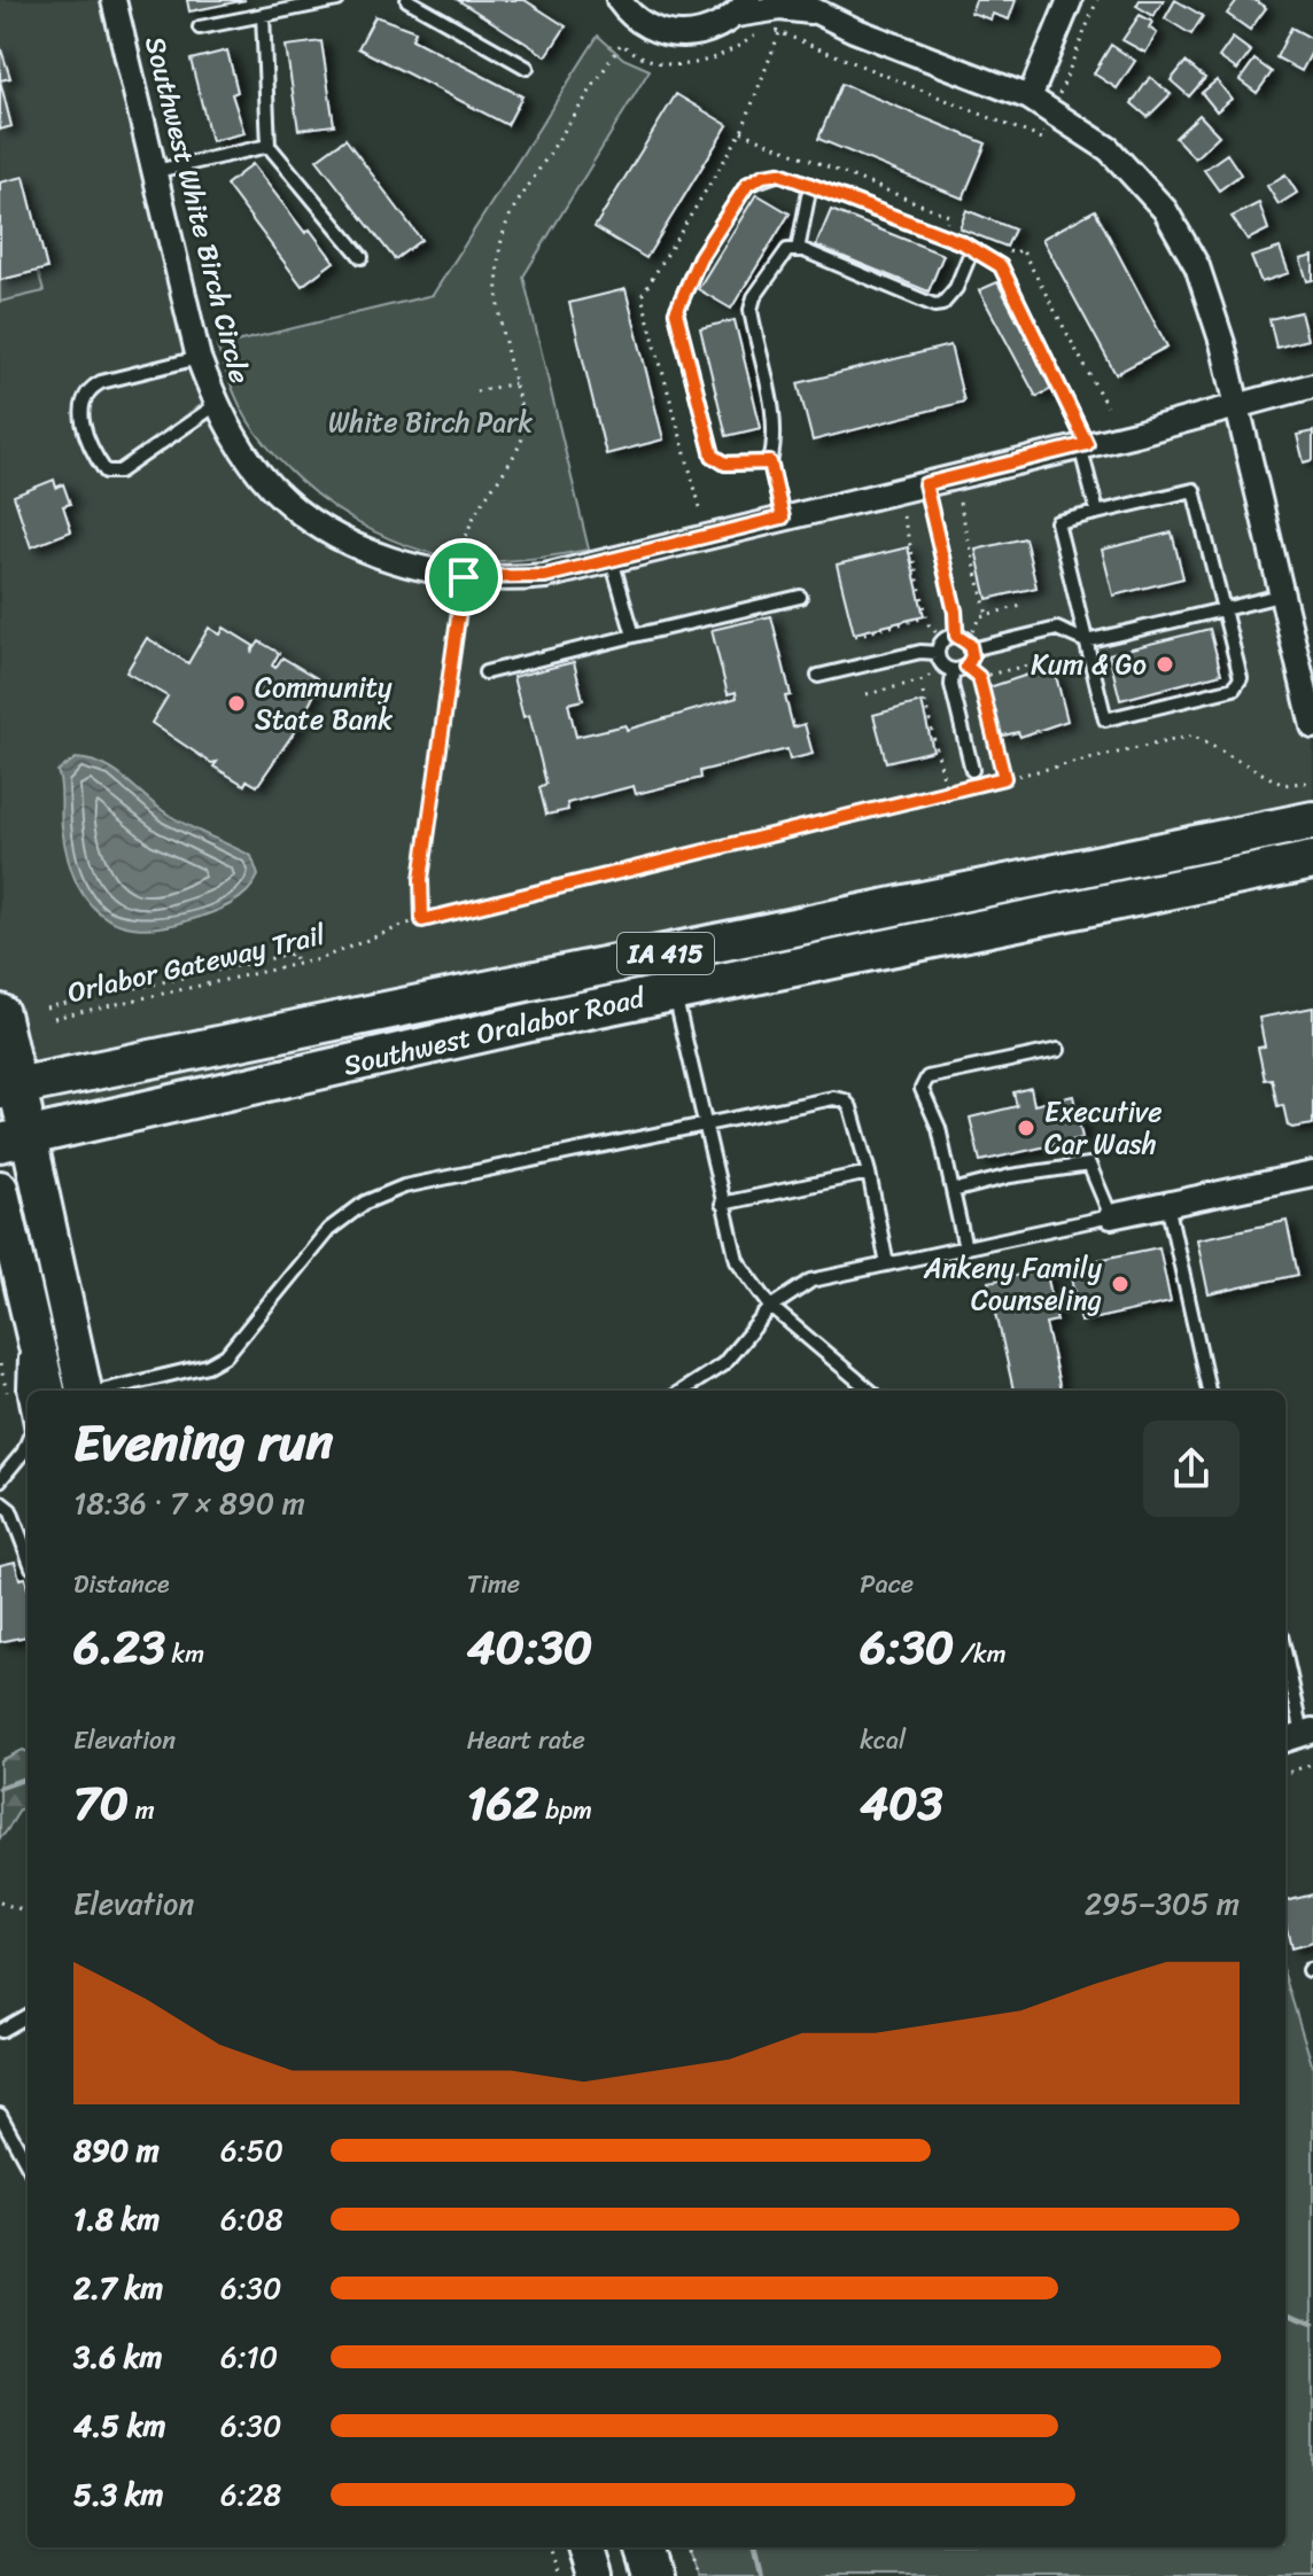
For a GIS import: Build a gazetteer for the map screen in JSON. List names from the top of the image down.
{
  "streets": {
    "main road": ["IA 415", "Southwest Oralabor Road"],
    "street": ["Southwest White Birch Circle"],
    "path": ["Orlabor Gateway Trail"]
  },
  "crossings": [
    ["Orlabor Gateway Trail", "Southwest Oralabor Road"]
  ],
  "parks": ["White Birch Park"],
  "places": [
    "Kum & Go",
    "Community State Bank",
    "Executive Car Wash",
    "Ankeny Family Counseling"
  ],
  "page": {
    "heading": ["Evening run", "18:36 · 7 × 890 m"],
    "stats": [
      ["Distance", "6.23 km"],
      ["Time", "40:30"],
      ["Pace", "6:30 /km"],
      ["Elevation", "70 m"],
      ["Heart rate", "162 bpm"],
      ["kcal", "403"]
    ],
    "chart": ["Elevation", "295–305 m"],
    "list": [
      {
        "name": "890 m",
        "note": "6:50"
      },
      {
        "name": "1.8 km",
        "note": "6:08"
      },
      {
        "name": "2.7 km",
        "note": "6:30"
      },
      {
        "name": "3.6 km",
        "note": "6:10"
      },
      {
        "name": "4.5 km",
        "note": "6:30"
      },
      {
        "name": "5.3 km",
        "note": "6:28"
      }
    ]
  }
}
